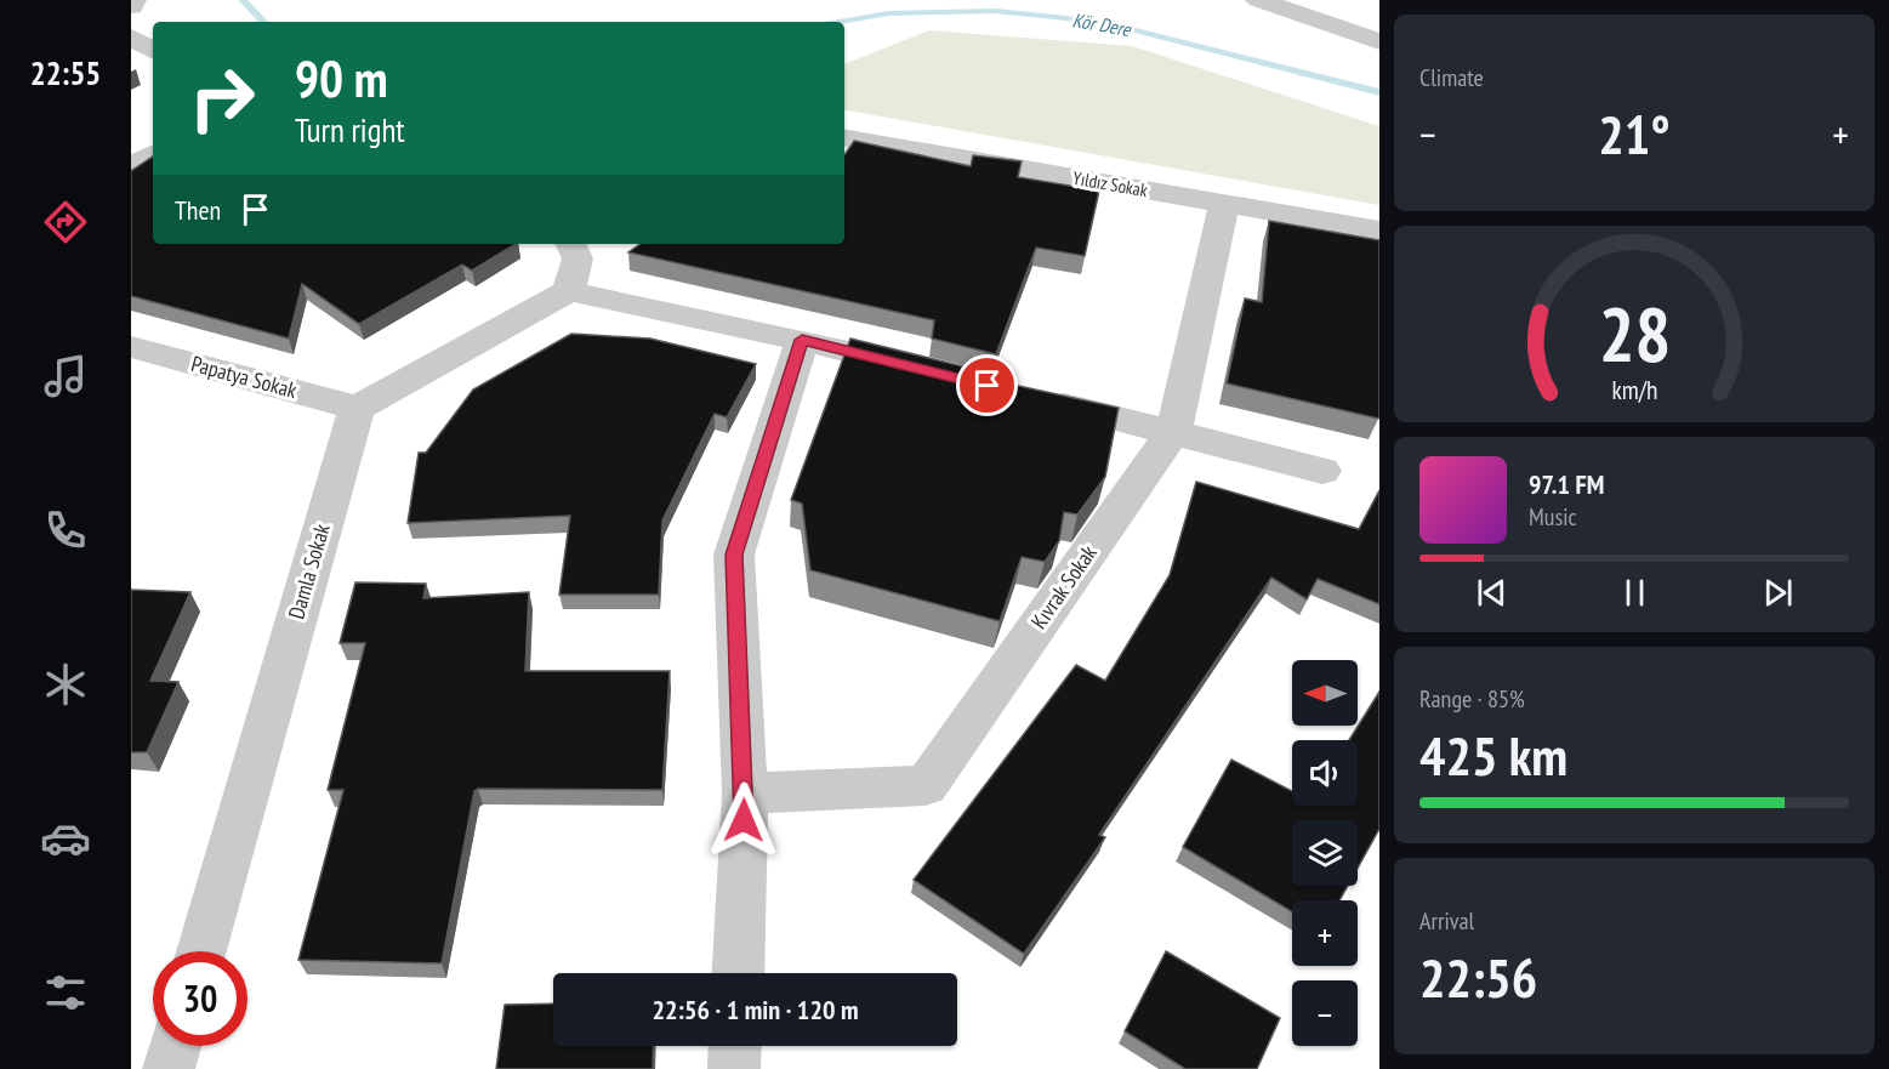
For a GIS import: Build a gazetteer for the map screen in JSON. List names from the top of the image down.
{
  "streets": {
    "street": [
      "Yıldız Sokak",
      "Papatya Sokak",
      "Damla Sokak",
      "Kıvrak Sokak"
    ]
  },
  "crossings": [
    ["Yıldız Sokak", "Kıvrak Sokak"],
    ["Papatya Sokak", "Damla Sokak"]
  ],
  "water": ["Kör Dere"],
  "north": "left",
  "page": {
    "tabs": "22:55",
    "tile": [
      "Climate",
      ["Range · 85%", "425 km"],
      ["Arrival", "22:56"]
    ],
    "turn": ["90 m", "Turn right"],
    "heat": ["−", "21°", "+"],
    "then": "Then",
    "song": ["97.1 FM", "Music"],
    "map_buttons": ["+", "−"],
    "limit": "30",
    "trip": "22:56 · 1 min · 120 m",
    "gauge": ["28", "km/h"]
  }
}
